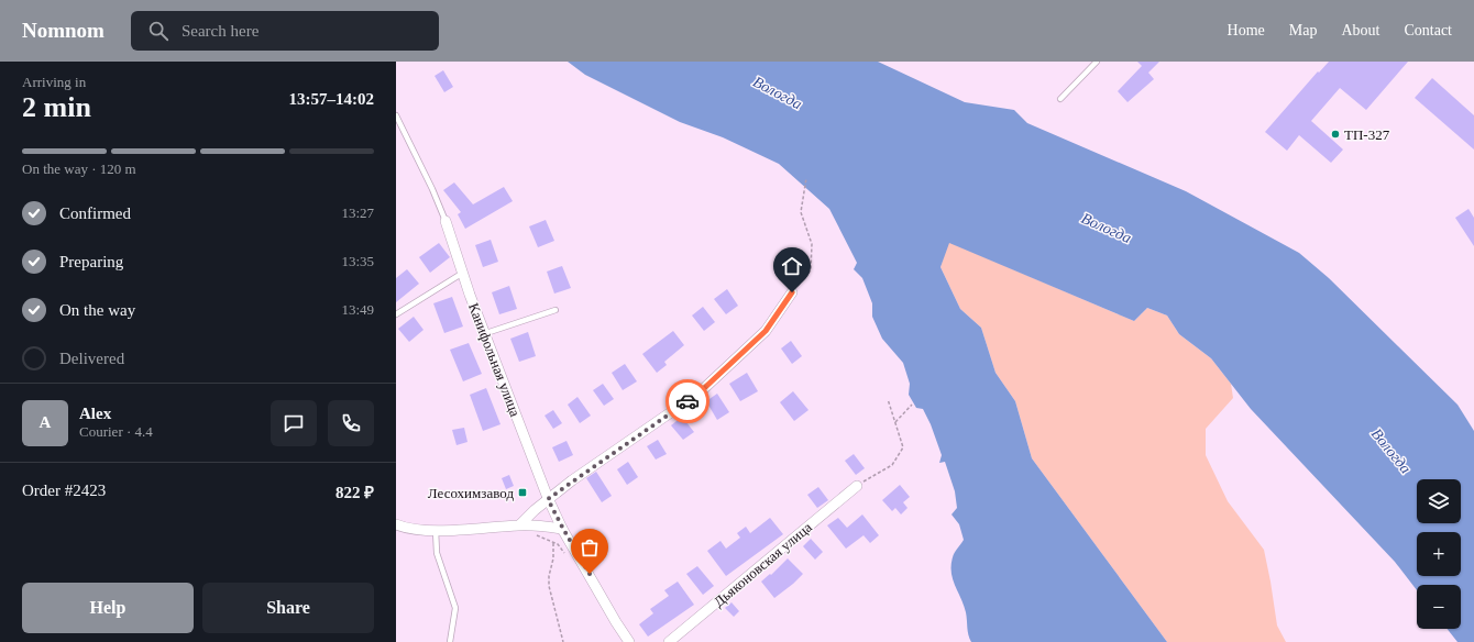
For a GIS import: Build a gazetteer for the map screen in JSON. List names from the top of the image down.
{
  "streets": {
    "street": ["Канифольная улица", "Дьяконовская улица"]
  },
  "water": ["Вологда"],
  "places": {
    "other": ["ТП-327"],
    "transit": ["Лесохимзавод"]
  },
  "page": {
    "header": "Nomnom",
    "search": "Search here",
    "nav": [
      "Home",
      "Map",
      "About",
      "Contact"
    ],
    "heading": ["2 min", "Arriving in", "13:57–14:02"],
    "panel": [
      "Alex",
      "Courier · 4.4",
      "Order #2423",
      "822 ₽"
    ],
    "bar": "On the way · 120 m",
    "list": [
      ["Confirmed", "13:27"],
      ["Preparing", "13:35"],
      ["On the way", "13:49"],
      "Delivered"
    ],
    "round": "A",
    "map_buttons": ["+", "−"],
    "buttons": ["Help", "Share"]
  }
}
